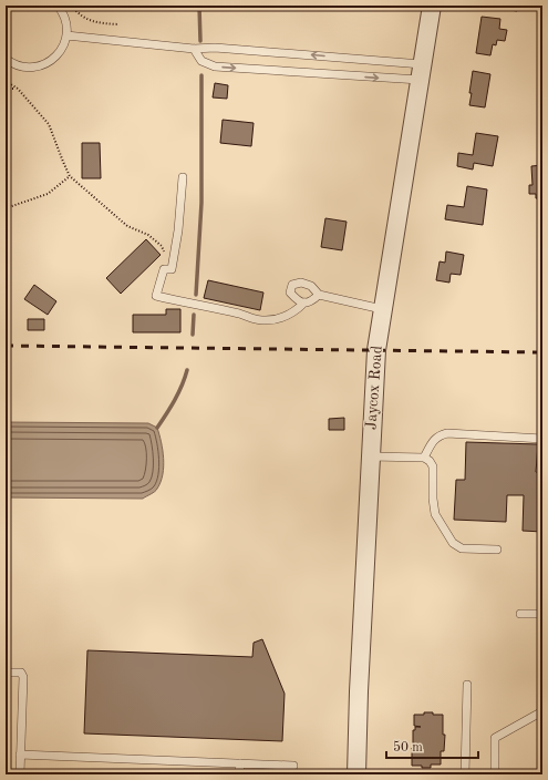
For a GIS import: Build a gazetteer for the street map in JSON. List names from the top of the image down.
{
  "streets": {
    "street": ["Jaycox Road"]
  },
  "scale_bar": "50 m"
}
